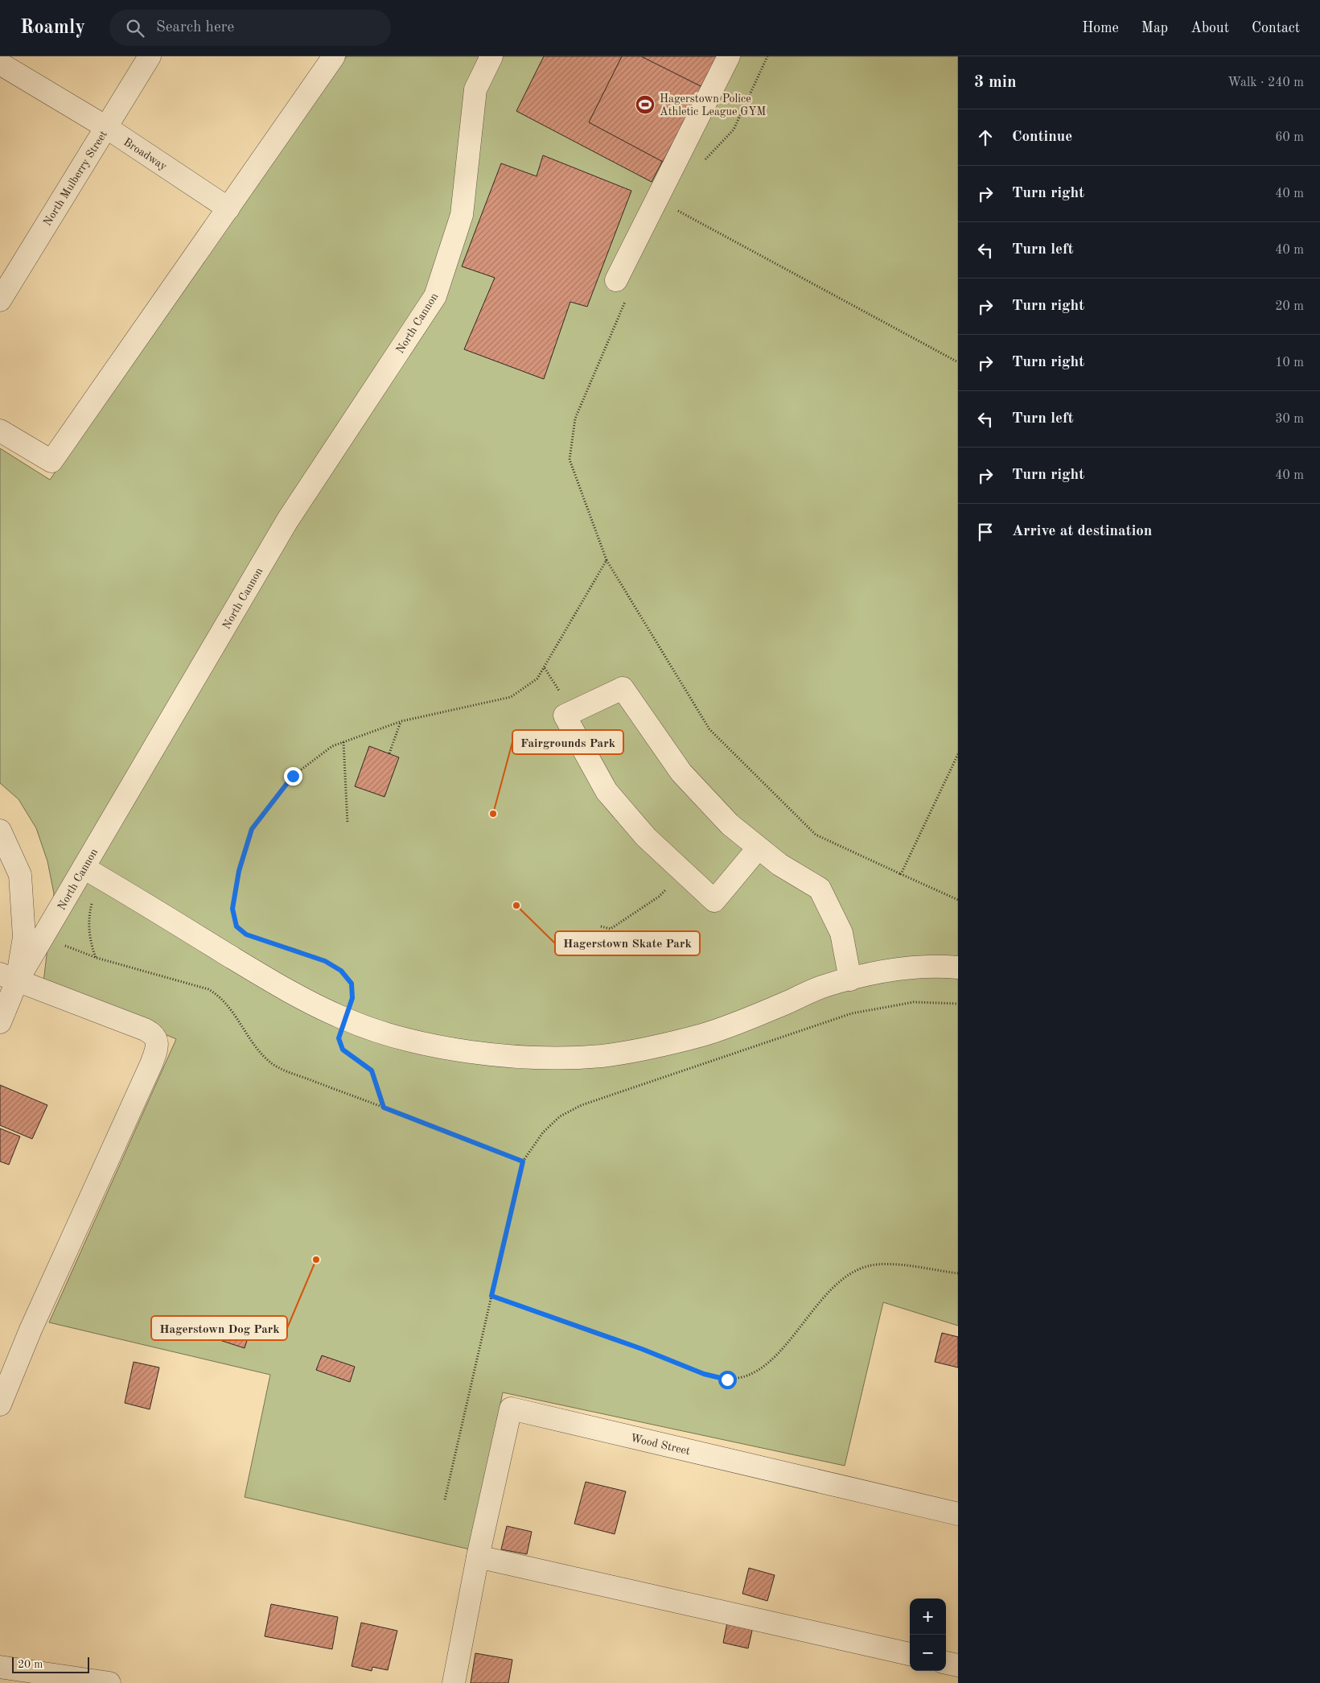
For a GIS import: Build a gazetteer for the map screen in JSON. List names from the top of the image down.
{
  "streets": {
    "street": [
      "Broadway",
      "North Mulberry Street",
      "North Cannon",
      "Wood Street"
    ]
  },
  "crossings": [
    ["Broadway", "North Mulberry Street"]
  ],
  "places": {
    "sports": ["Hagerstown Police Athletic League GYM"],
    "other": ["Fairgrounds Park", "Hagerstown Skate Park", "Hagerstown Dog Park"]
  },
  "scale_bar": "20 m",
  "page": {
    "header": "Roamly",
    "search": "Search here",
    "nav": [
      "Home",
      "Map",
      "About",
      "Contact"
    ],
    "heading": ["3 min", "Walk · 240 m"],
    "list": [
      ["Continue", "60 m"],
      ["Turn right", "40 m"],
      ["Turn left", "40 m"],
      ["Turn right", "20 m"],
      ["Turn right", "10 m"],
      ["Turn left", "30 m"],
      ["Turn right", "40 m"],
      "Arrive at destination"
    ],
    "map_buttons": ["+", "−"],
    "scale": "20 m"
  }
}
